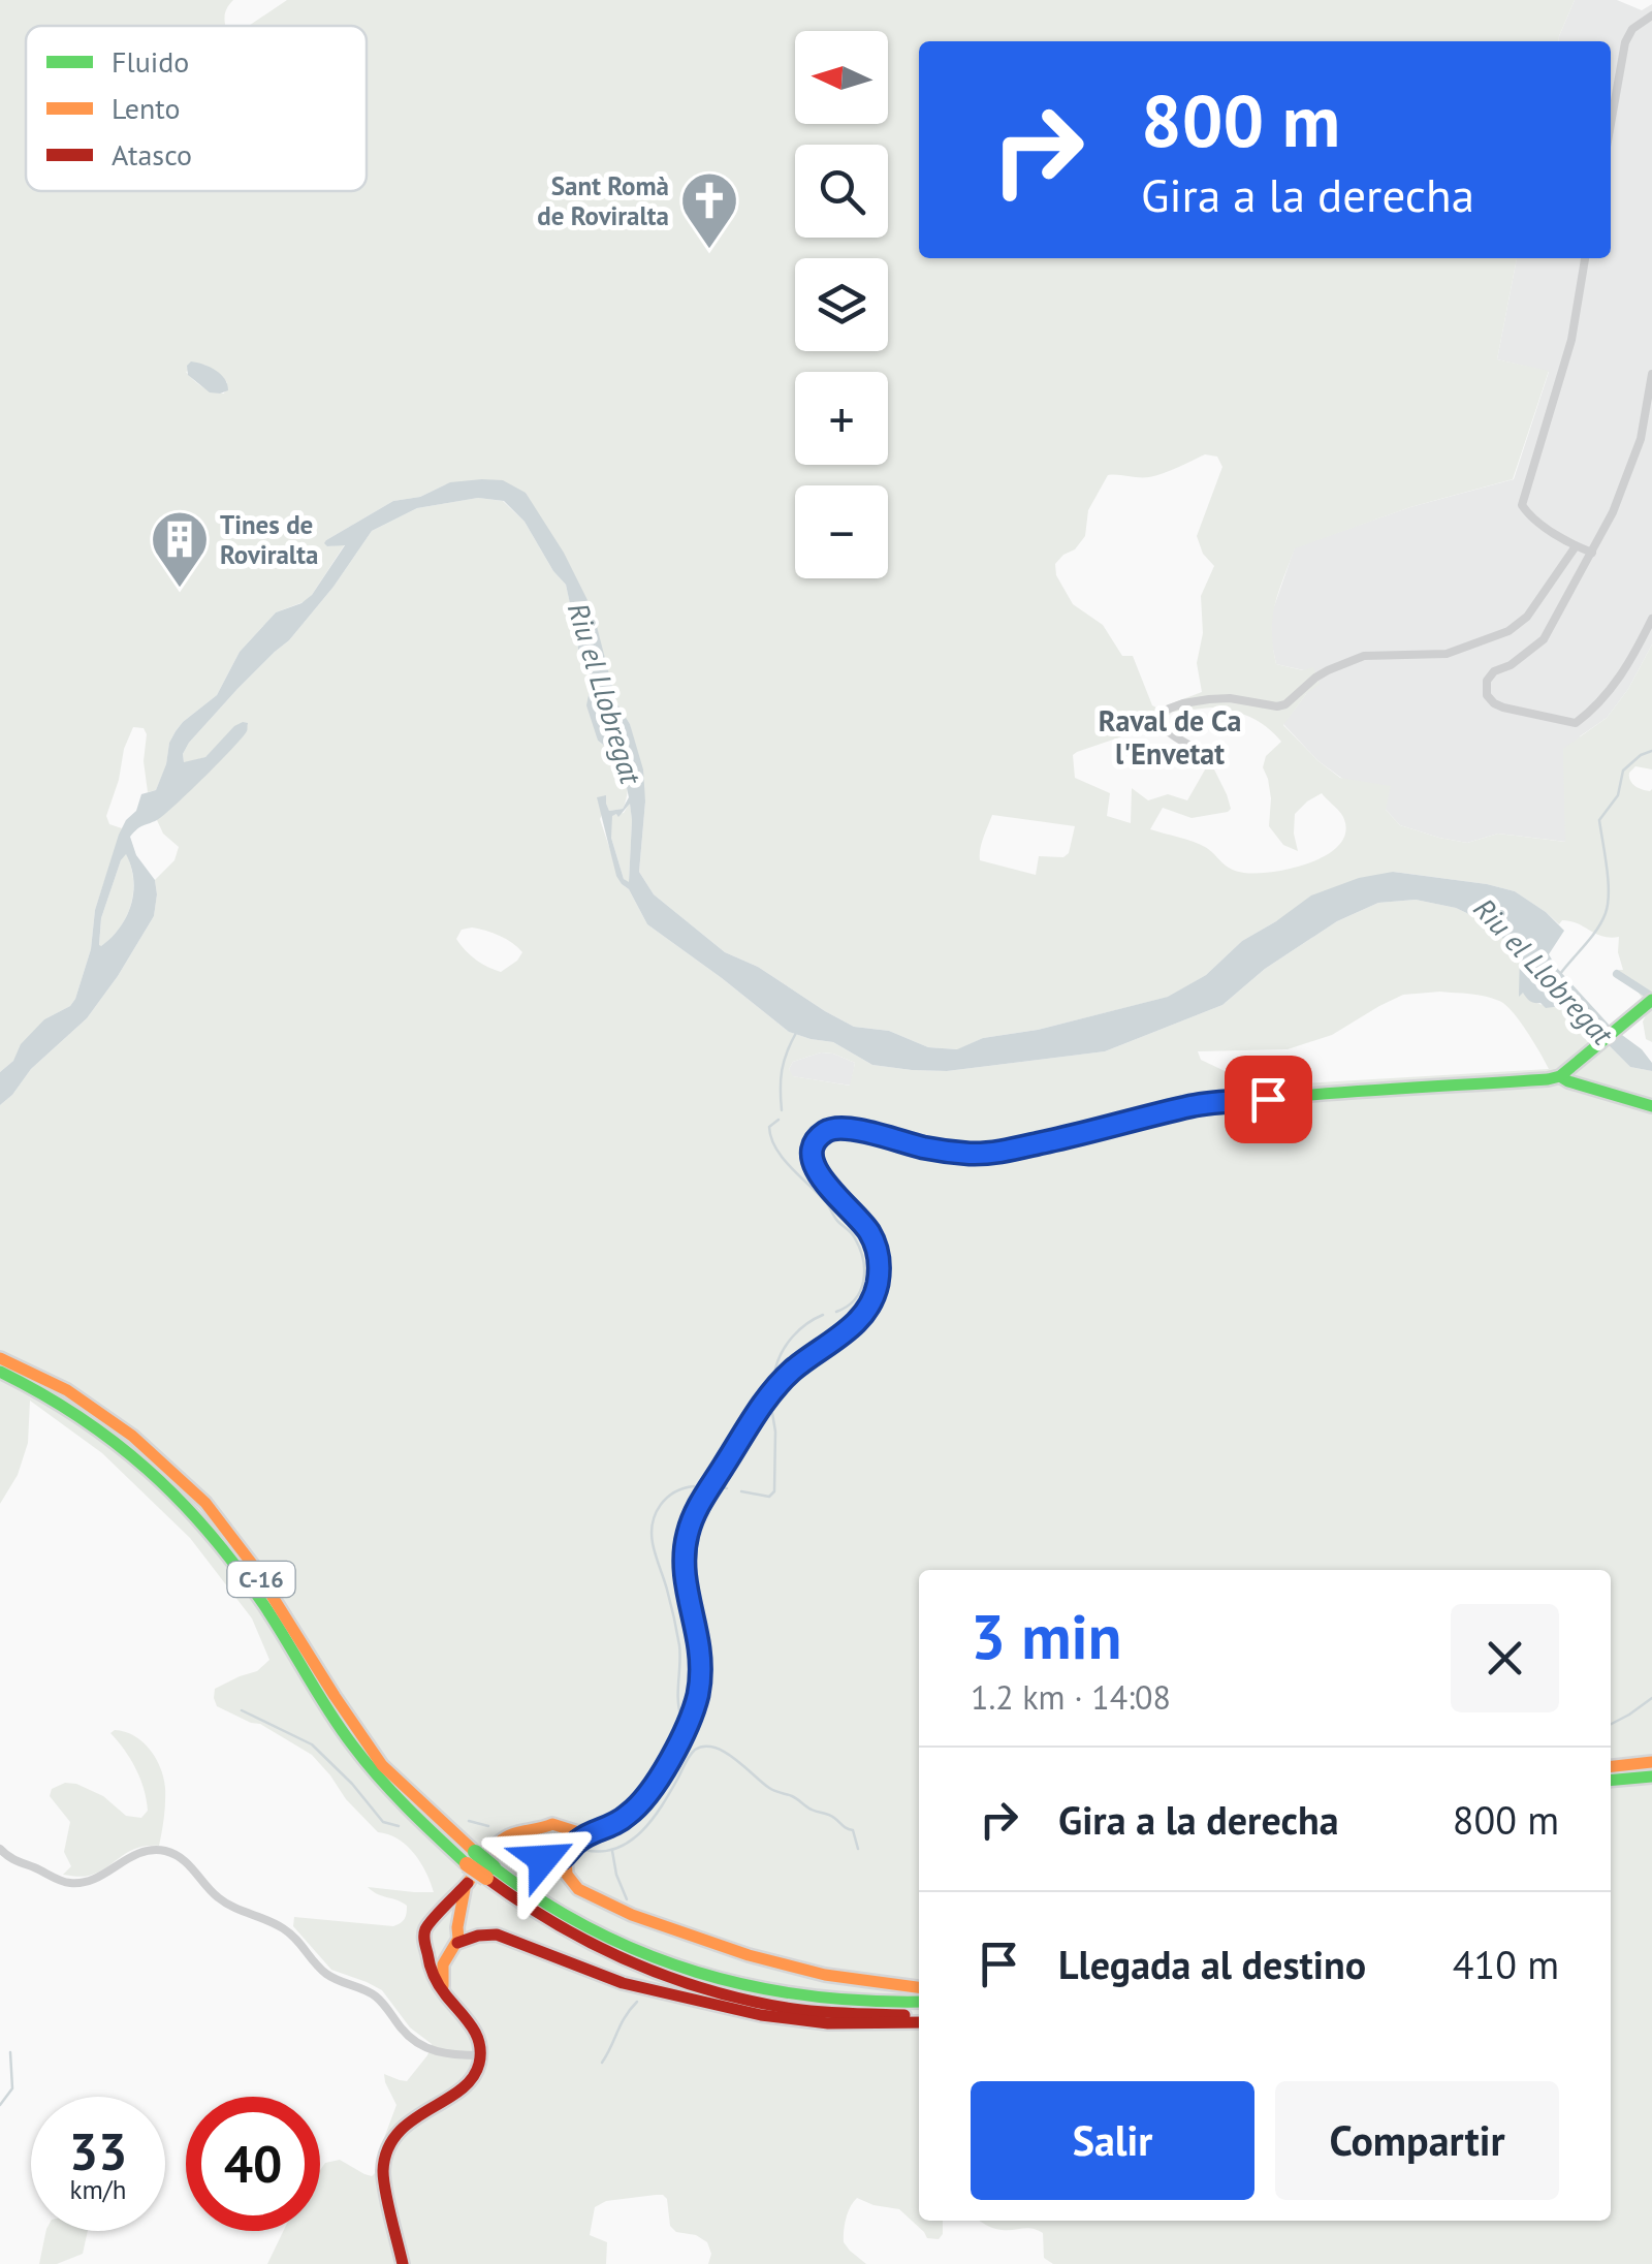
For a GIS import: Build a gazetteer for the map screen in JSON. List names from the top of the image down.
{
  "streets": {
    "main road": ["C-16"]
  },
  "districts": ["Raval de Ca l'Envetat"],
  "water": ["Riu el Llobregat"],
  "places": {
    "church": ["Sant Romà de Roviralta"],
    "building": ["Tines de Roviralta"]
  },
  "legend": ["Fluido", "Lento", "Atasco"],
  "north": "left",
  "page": {
    "map_buttons": ["+", "−"],
    "turn": ["800 m", "Gira a la derecha"],
    "heading": ["3 min", "1.2 km · 14:08"],
    "list": [
      {
        "name": "Gira a la derecha",
        "value": "800 m"
      },
      {
        "name": "Llegada al destino",
        "value": "410 m"
      }
    ],
    "buttons": ["Salir", "Compartir"],
    "speed": "33 km/h",
    "limit": "40"
  }
}
